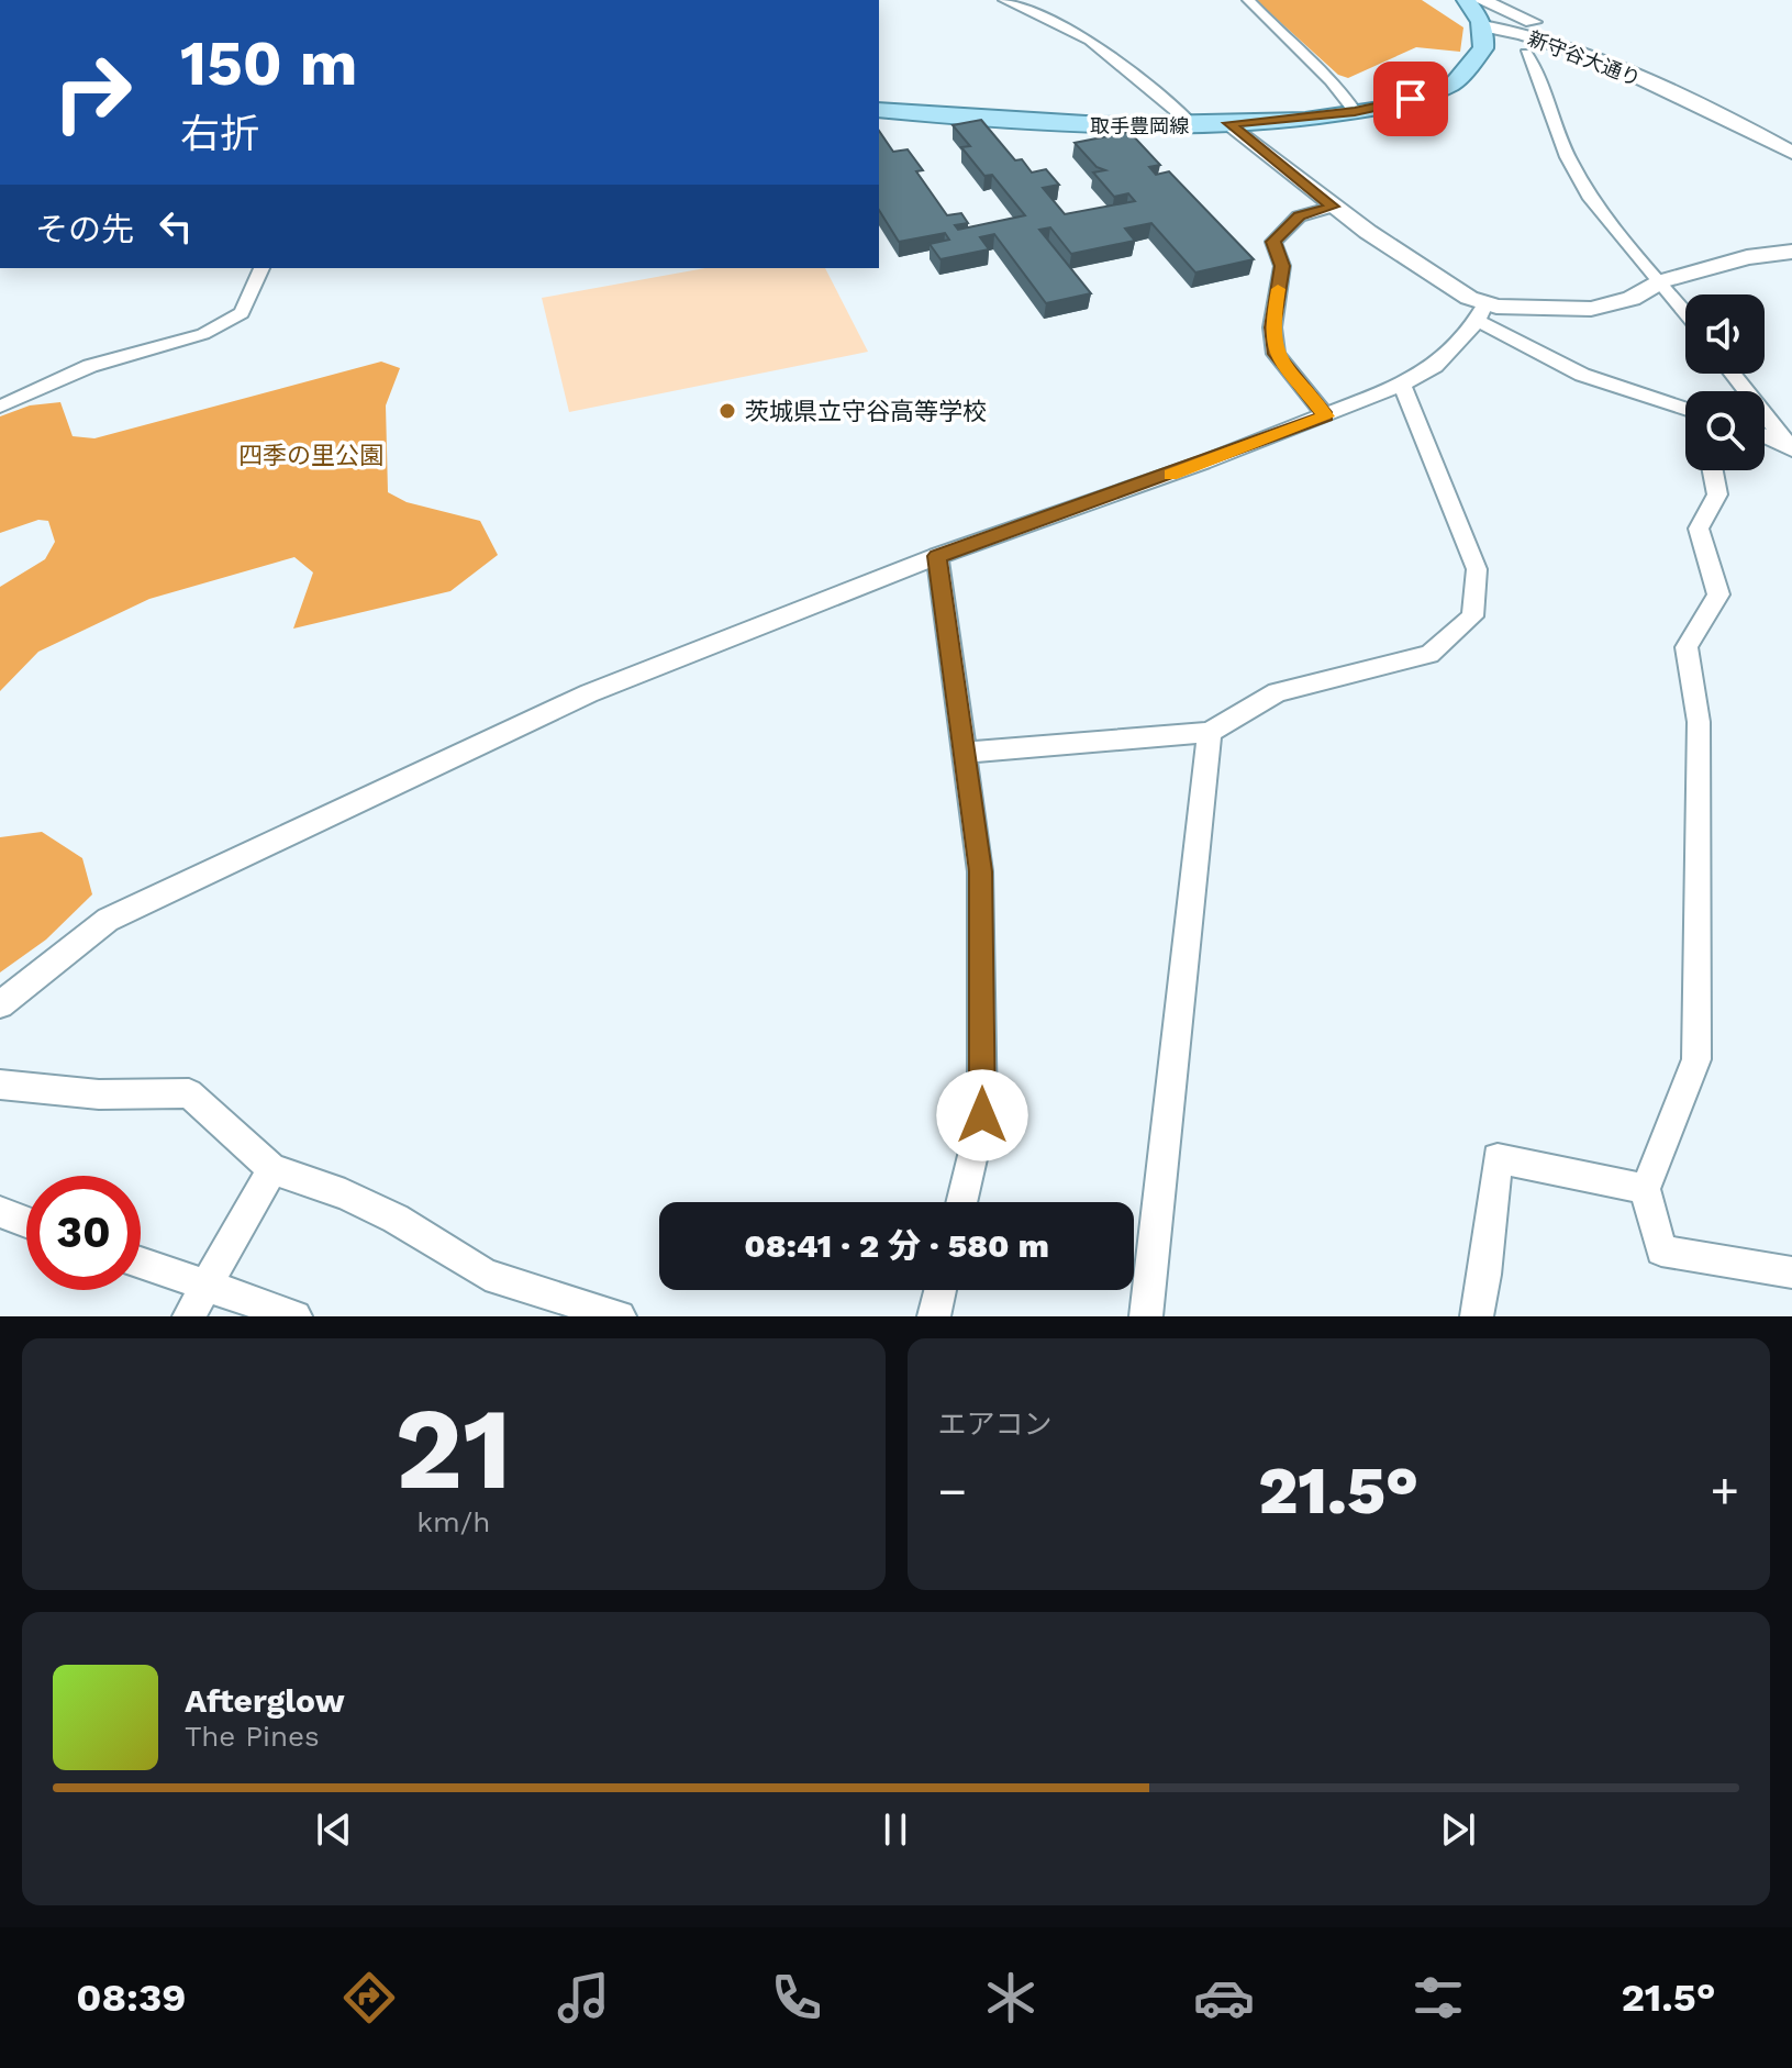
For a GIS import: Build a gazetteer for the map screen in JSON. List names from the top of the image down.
{
  "streets": {
    "main road": ["取手豊岡線"],
    "street": ["新守谷大通り"]
  },
  "crossings": [
    ["新守谷大通り", "取手豊岡線"]
  ],
  "parks": ["四季の里公園"],
  "places": ["茨城県立守谷高等学校"],
  "page": {
    "turn": ["150 m", "右折"],
    "then": "その先",
    "limit": "30",
    "trip": "08:41 · 2 分 · 580 m",
    "tile": [
      ["21", "km/h"],
      "エアコン"
    ],
    "heat": ["−", "21.5°", "+"],
    "song": ["Afterglow", "The Pines"],
    "tabs": ["08:39", "21.5°"]
  }
}
